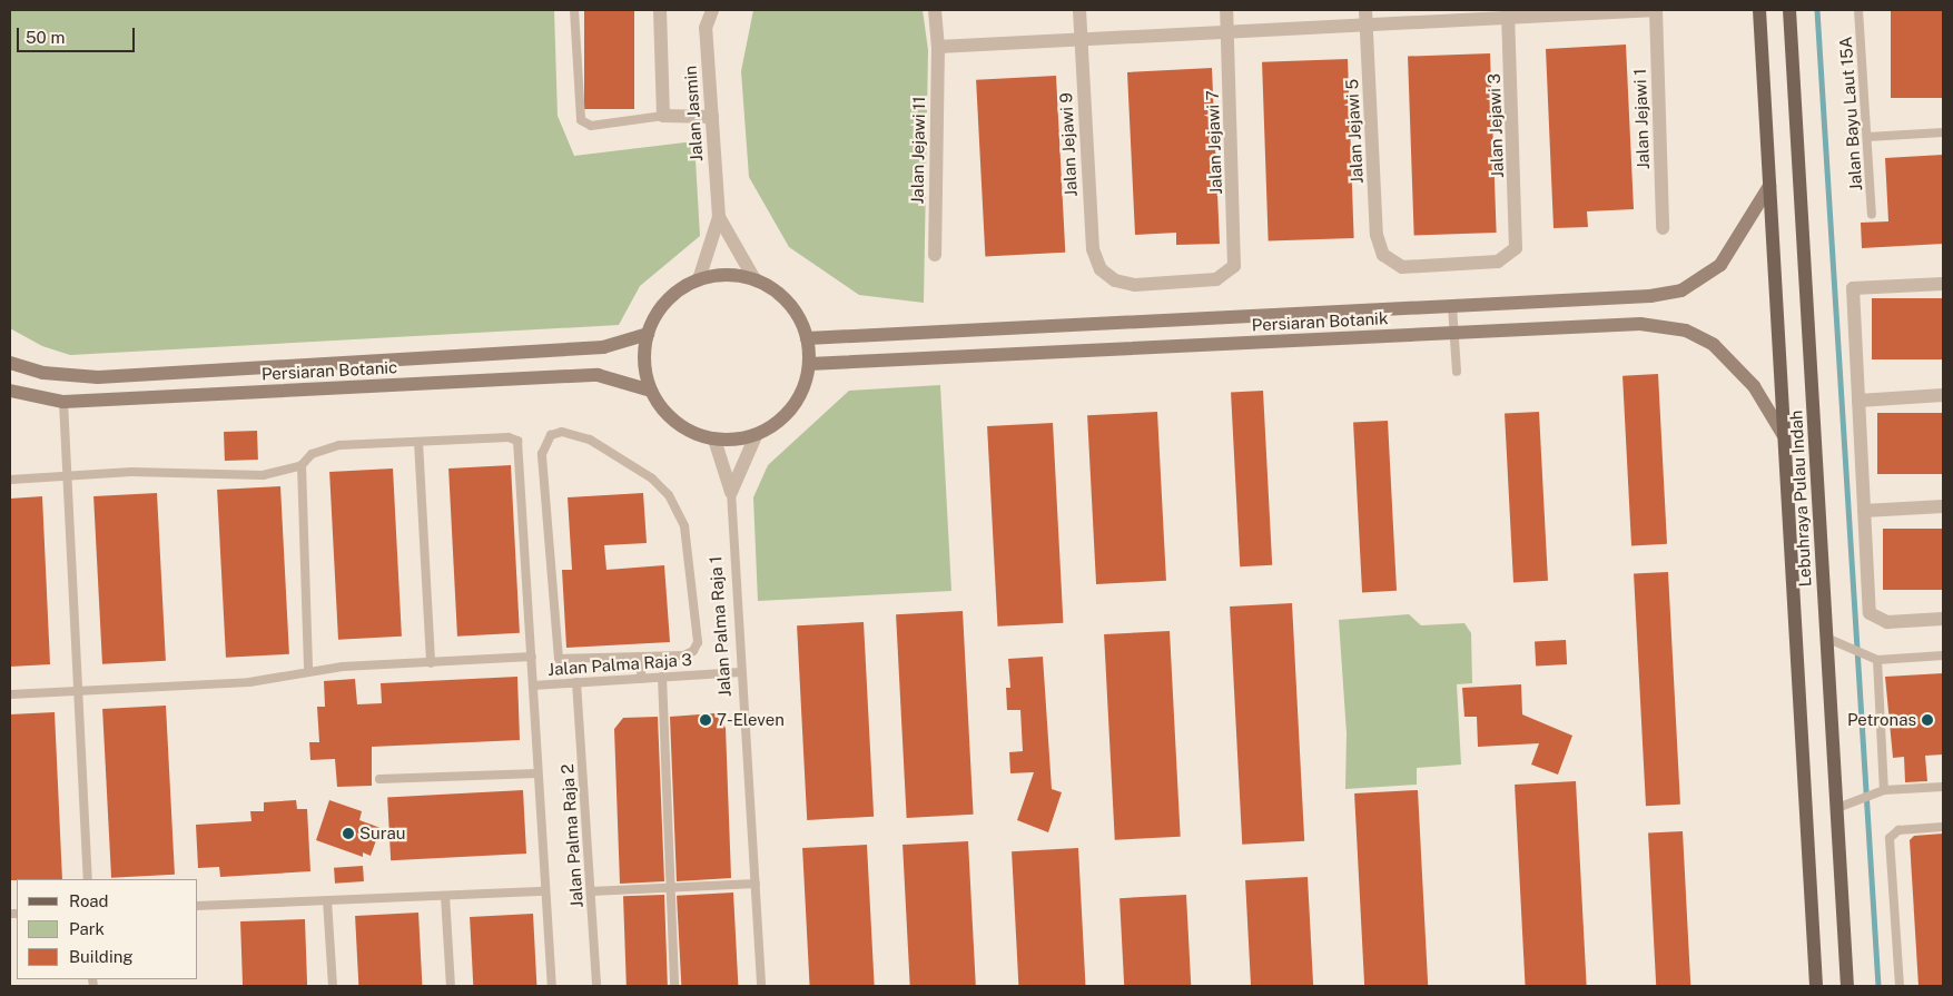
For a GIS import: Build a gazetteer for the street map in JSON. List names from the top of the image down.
{
  "streets": {
    "main road": ["Persiaran Botanik", "Persiaran Botanic", "Lebuhraya Pulau Indah"],
    "street": [
      "Jalan Jasmin",
      "Jalan Jejawi 1",
      "Jalan Jejawi 3",
      "Jalan Jejawi 5",
      "Jalan Jejawi 7",
      "Jalan Jejawi 9",
      "Jalan Jejawi 11",
      "Jalan Palma Raja 1"
    ],
    "lane": ["Jalan Bayu Laut 15A", "Jalan Palma Raja 3", "Jalan Palma Raja 2"]
  },
  "crossings": [
    ["Jalan Jasmin", "Persiaran Botanik"],
    ["Jalan Jasmin", "Persiaran Botanic"],
    ["Jalan Jasmin", "Jalan Palma Raja 1"],
    ["Jalan Jejawi 3", "Jalan Jejawi 5"],
    ["Jalan Jejawi 7", "Jalan Jejawi 9"],
    ["Persiaran Botanik", "Persiaran Botanic"],
    ["Persiaran Botanik", "Lebuhraya Pulau Indah"],
    ["Persiaran Botanik", "Jalan Palma Raja 1"],
    ["Persiaran Botanic", "Jalan Palma Raja 1"],
    ["Jalan Palma Raja 1", "Jalan Palma Raja 3"],
    ["Jalan Palma Raja 3", "Jalan Palma Raja 2"]
  ],
  "places": ["7-Eleven", "Petronas", "Surau"],
  "legend": ["Road", "Park", "Building"],
  "scale_bar": "50 m"
}
